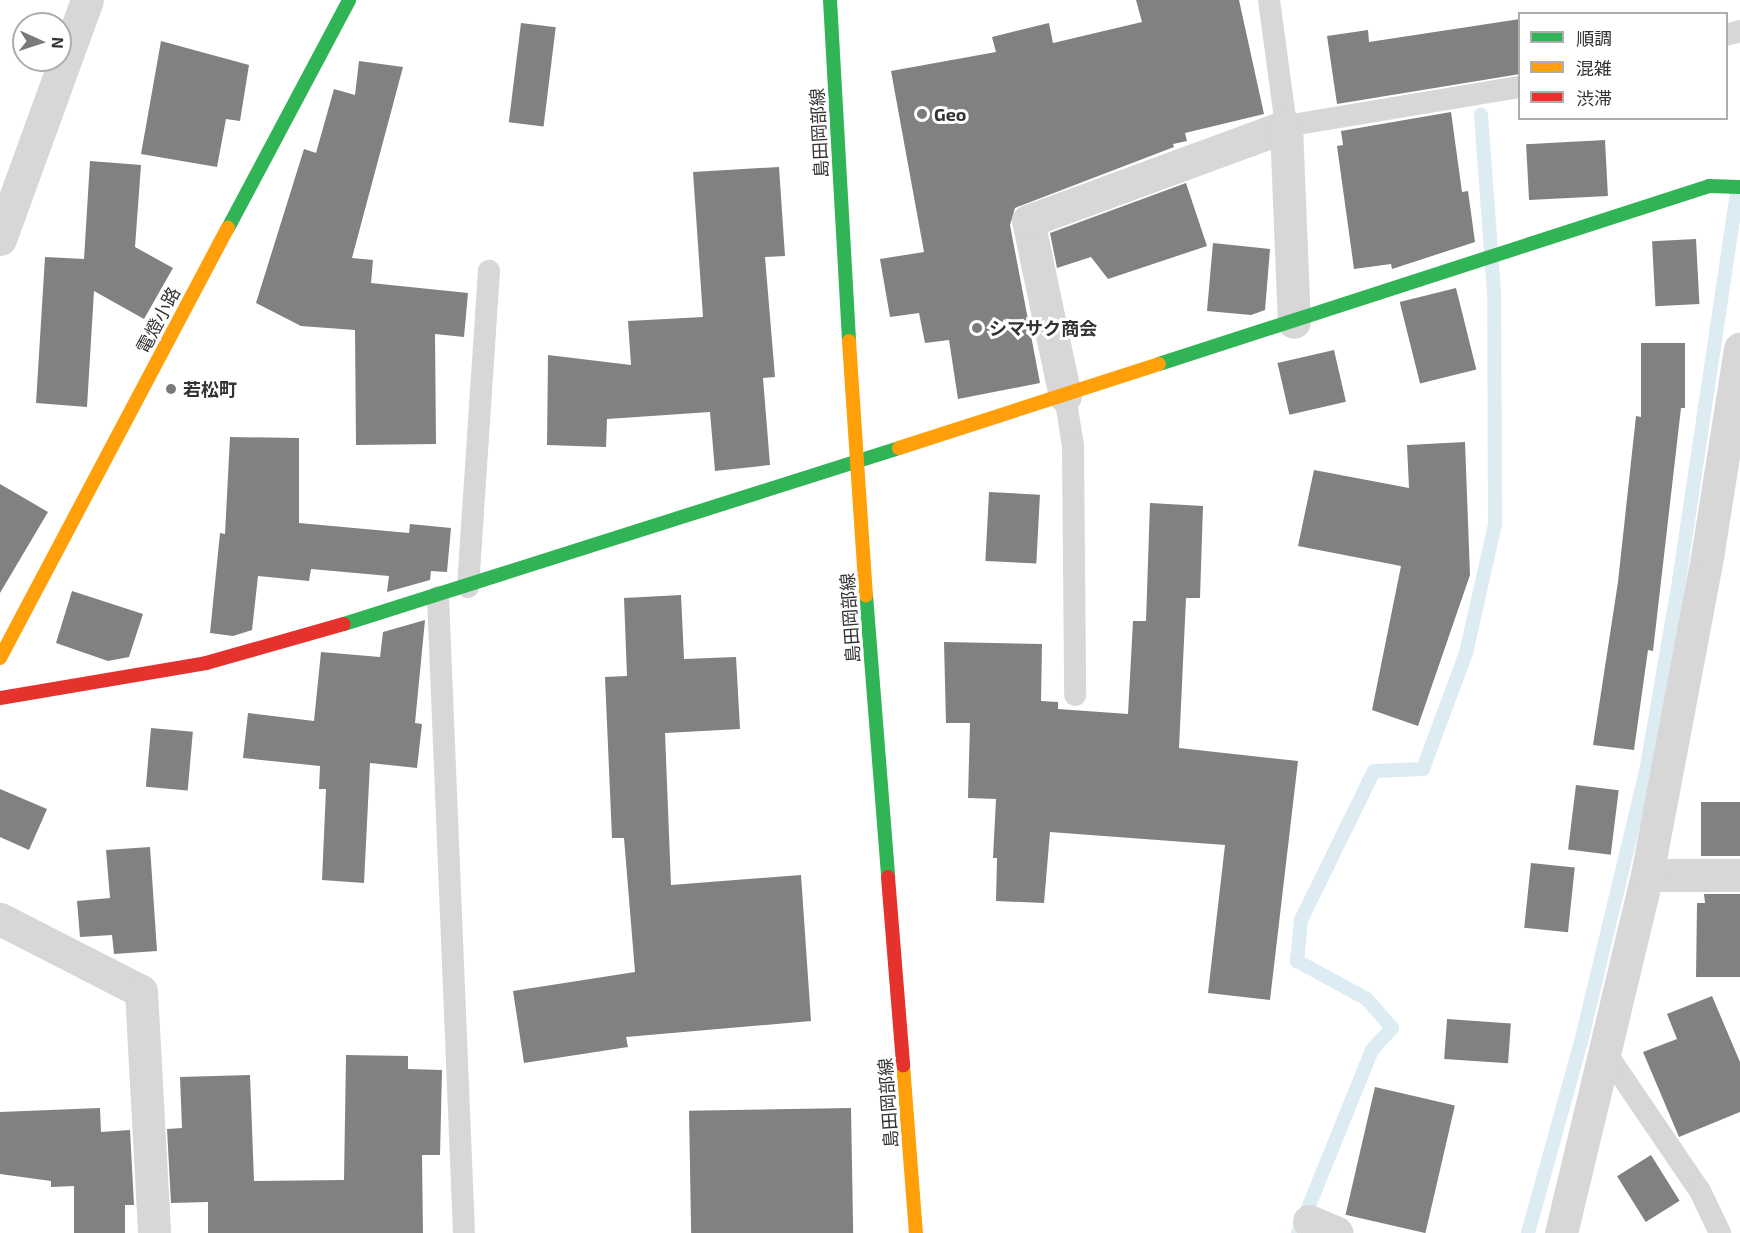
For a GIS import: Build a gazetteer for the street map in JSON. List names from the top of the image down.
{
  "streets": {
    "street": ["島田岡部線", "電燈小路"]
  },
  "places": ["Geo", "シマサク商会", "若松町"],
  "legend": ["順調", "混雑", "渋滞"],
  "north": "right"
}
